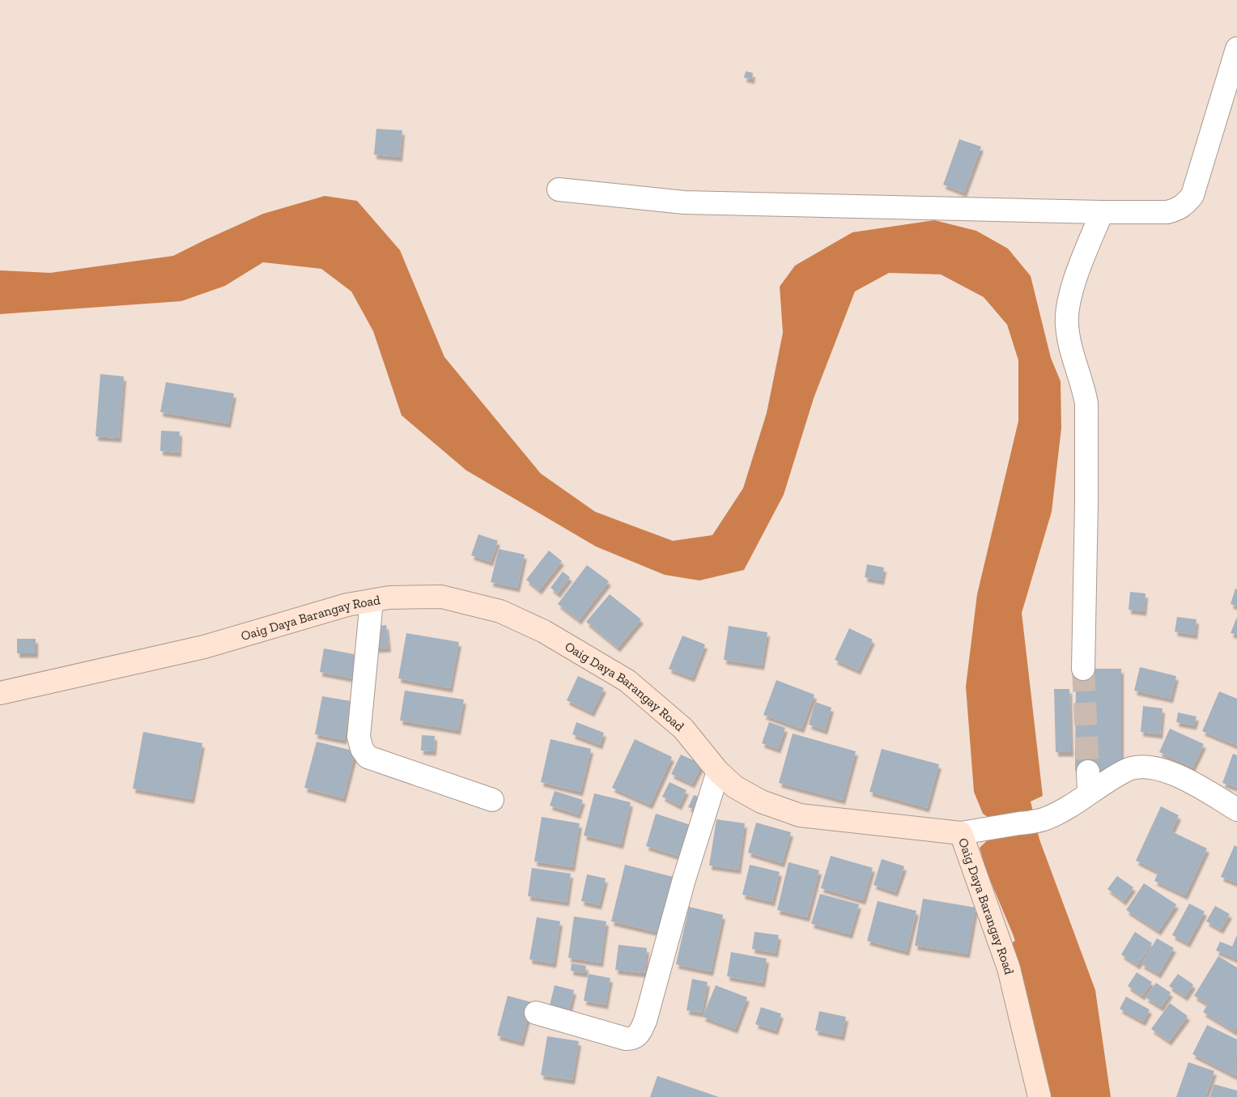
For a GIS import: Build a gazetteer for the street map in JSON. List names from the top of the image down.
{
  "streets": {
    "street": ["Oaig Daya Barangay Road"]
  }
}
